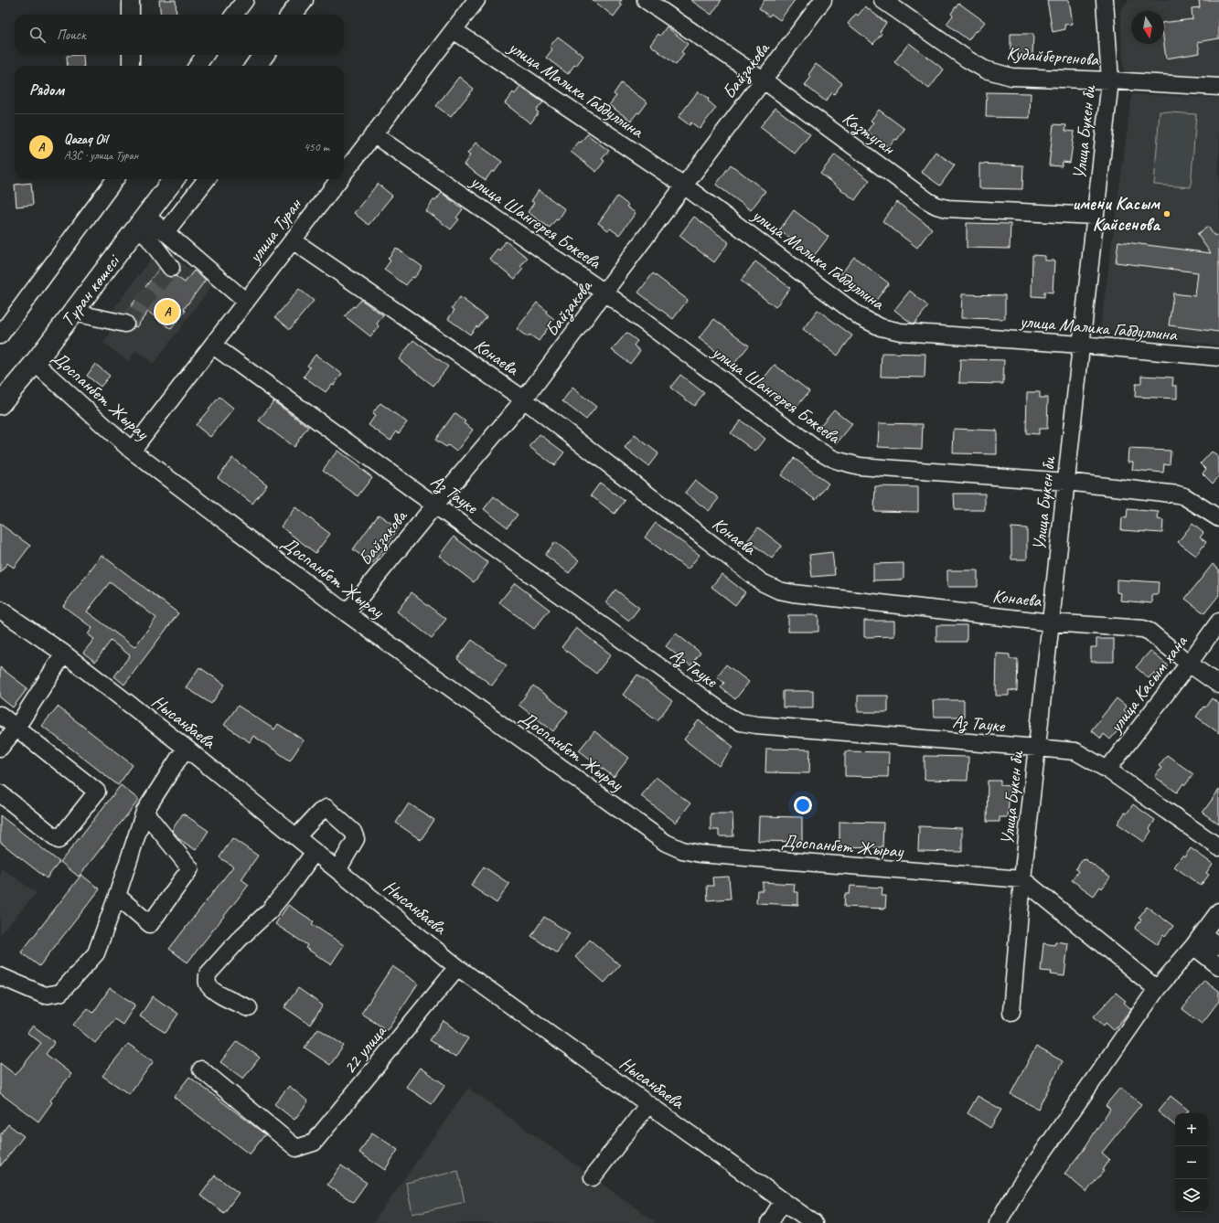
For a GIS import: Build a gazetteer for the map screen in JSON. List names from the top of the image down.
{
  "streets": {
    "main road": ["Тұран көшесі"],
    "street": [
      "Кудайбергенова",
      "Байзакова",
      "улица Малика Габдуллина",
      "Казтуган",
      "Улица Букен би",
      "улица Шангерея Бокеева",
      "улица Туран",
      "Конаева",
      "Доспанбет Жырау",
      "Аз Тауке",
      "улица Касым хана",
      "Нысанбаева",
      "22 улица"
    ]
  },
  "crossings": [
    ["Кудайбергенова", "Улица Букен би"],
    ["Байзакова", "улица Малика Габдуллина"],
    ["Байзакова", "Казтуган"],
    ["Байзакова", "улица Шангерея Бокеева"],
    ["Байзакова", "Конаева"],
    ["Байзакова", "Доспанбет Жырау"],
    ["Байзакова", "Аз Тауке"],
    ["улица Малика Габдуллина", "Улица Букен би"],
    ["улица Малика Габдуллина", "улица Туран"],
    ["Казтуган", "Улица Букен би"],
    ["Улица Букен би", "улица Шангерея Бокеева"],
    ["Улица Букен би", "Конаева"],
    ["Улица Букен би", "Доспанбет Жырау"],
    ["Улица Букен би", "Аз Тауке"],
    ["улица Шангерея Бокеева", "улица Туран"],
    ["улица Туран", "Конаева"],
    ["улица Туран", "Доспанбет Жырау"],
    ["улица Туран", "Аз Тауке"],
    ["Тұран көшесі", "Доспанбет Жырау"],
    ["Конаева", "улица Касым хана"],
    ["Аз Тауке", "улица Касым хана"],
    ["Нысанбаева", "22 улица"]
  ],
  "places": ["имени Касым Кайсенова"],
  "north": "bottom",
  "page": {
    "search": "Поиск",
    "heading": "Рядом",
    "list": [
      {
        "mark": "A",
        "name": "Qazaq Oil",
        "note": "АЗС · улица Туран",
        "value": "450 m"
      }
    ],
    "pins": "A",
    "map_buttons": ["+", "−"]
  }
}
